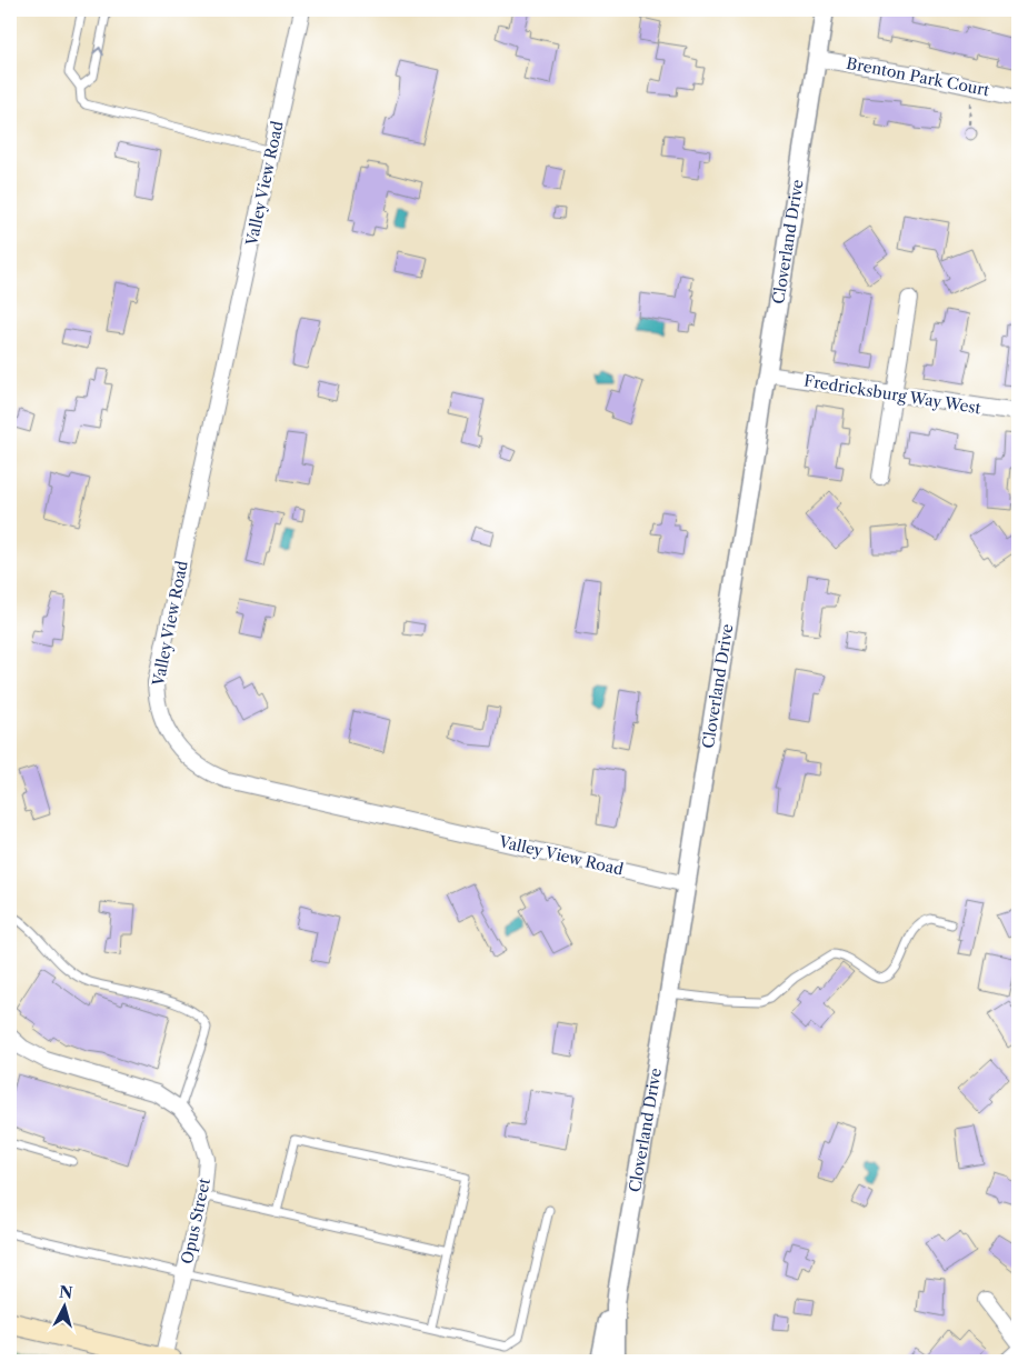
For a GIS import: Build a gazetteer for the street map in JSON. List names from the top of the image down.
{
  "streets": {
    "street": [
      "Brenton Park Court",
      "Valley View Road",
      "Cloverland Drive",
      "Fredricksburg Way West",
      "Opus Street"
    ]
  },
  "crossings": [
    ["Brenton Park Court", "Cloverland Drive"],
    ["Valley View Road", "Cloverland Drive"],
    ["Cloverland Drive", "Fredricksburg Way West"]
  ],
  "north": "top"
}
